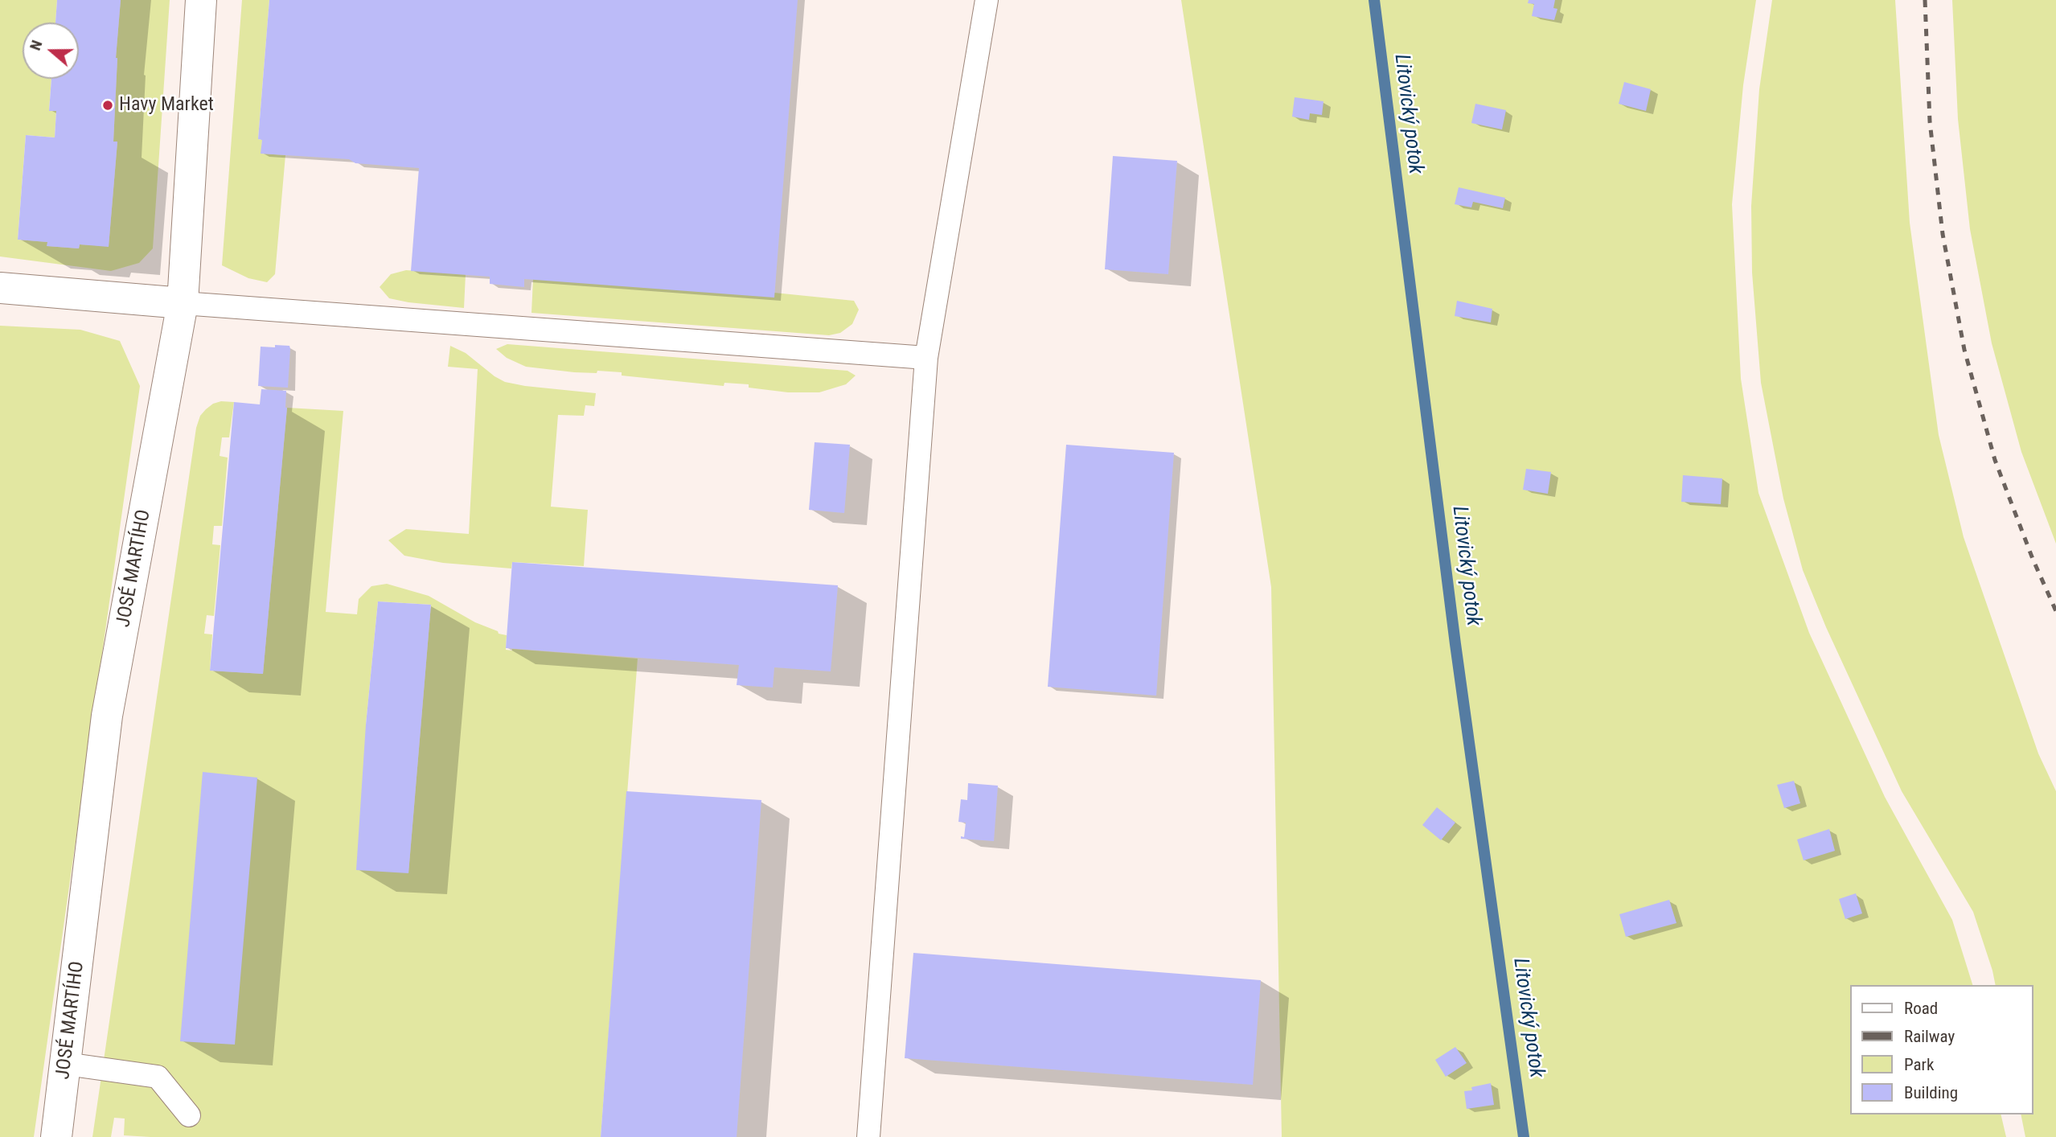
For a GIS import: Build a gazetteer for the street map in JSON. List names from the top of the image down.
{
  "streets": {
    "street": ["JOSÉ MARTÍHO"]
  },
  "water": ["Litovický potok"],
  "places": ["Havy Market"],
  "legend": [
    "Road",
    "Railway",
    "Park",
    "Building"
  ],
  "north": "left"
}
